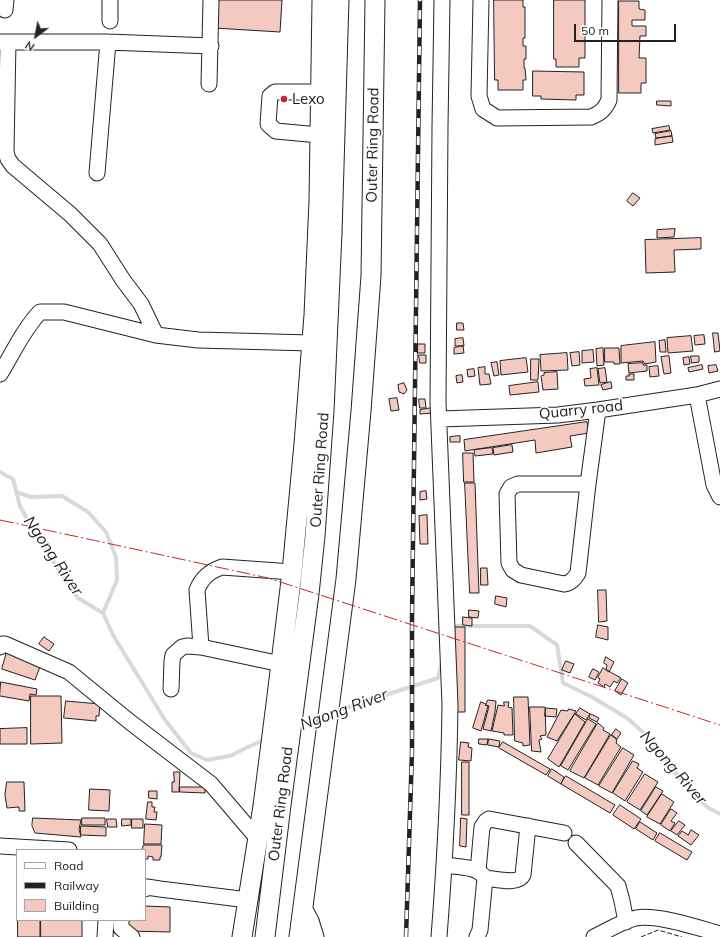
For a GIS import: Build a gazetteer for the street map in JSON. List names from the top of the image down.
{
  "streets": {
    "main road": ["Outer Ring Road"],
    "street": ["Quarry road"]
  },
  "water": ["Ngong River"],
  "places": ["Lexo"],
  "legend": ["Road", "Railway", "Building"],
  "scale_bar": "50 m",
  "north": "bottom left"
}
